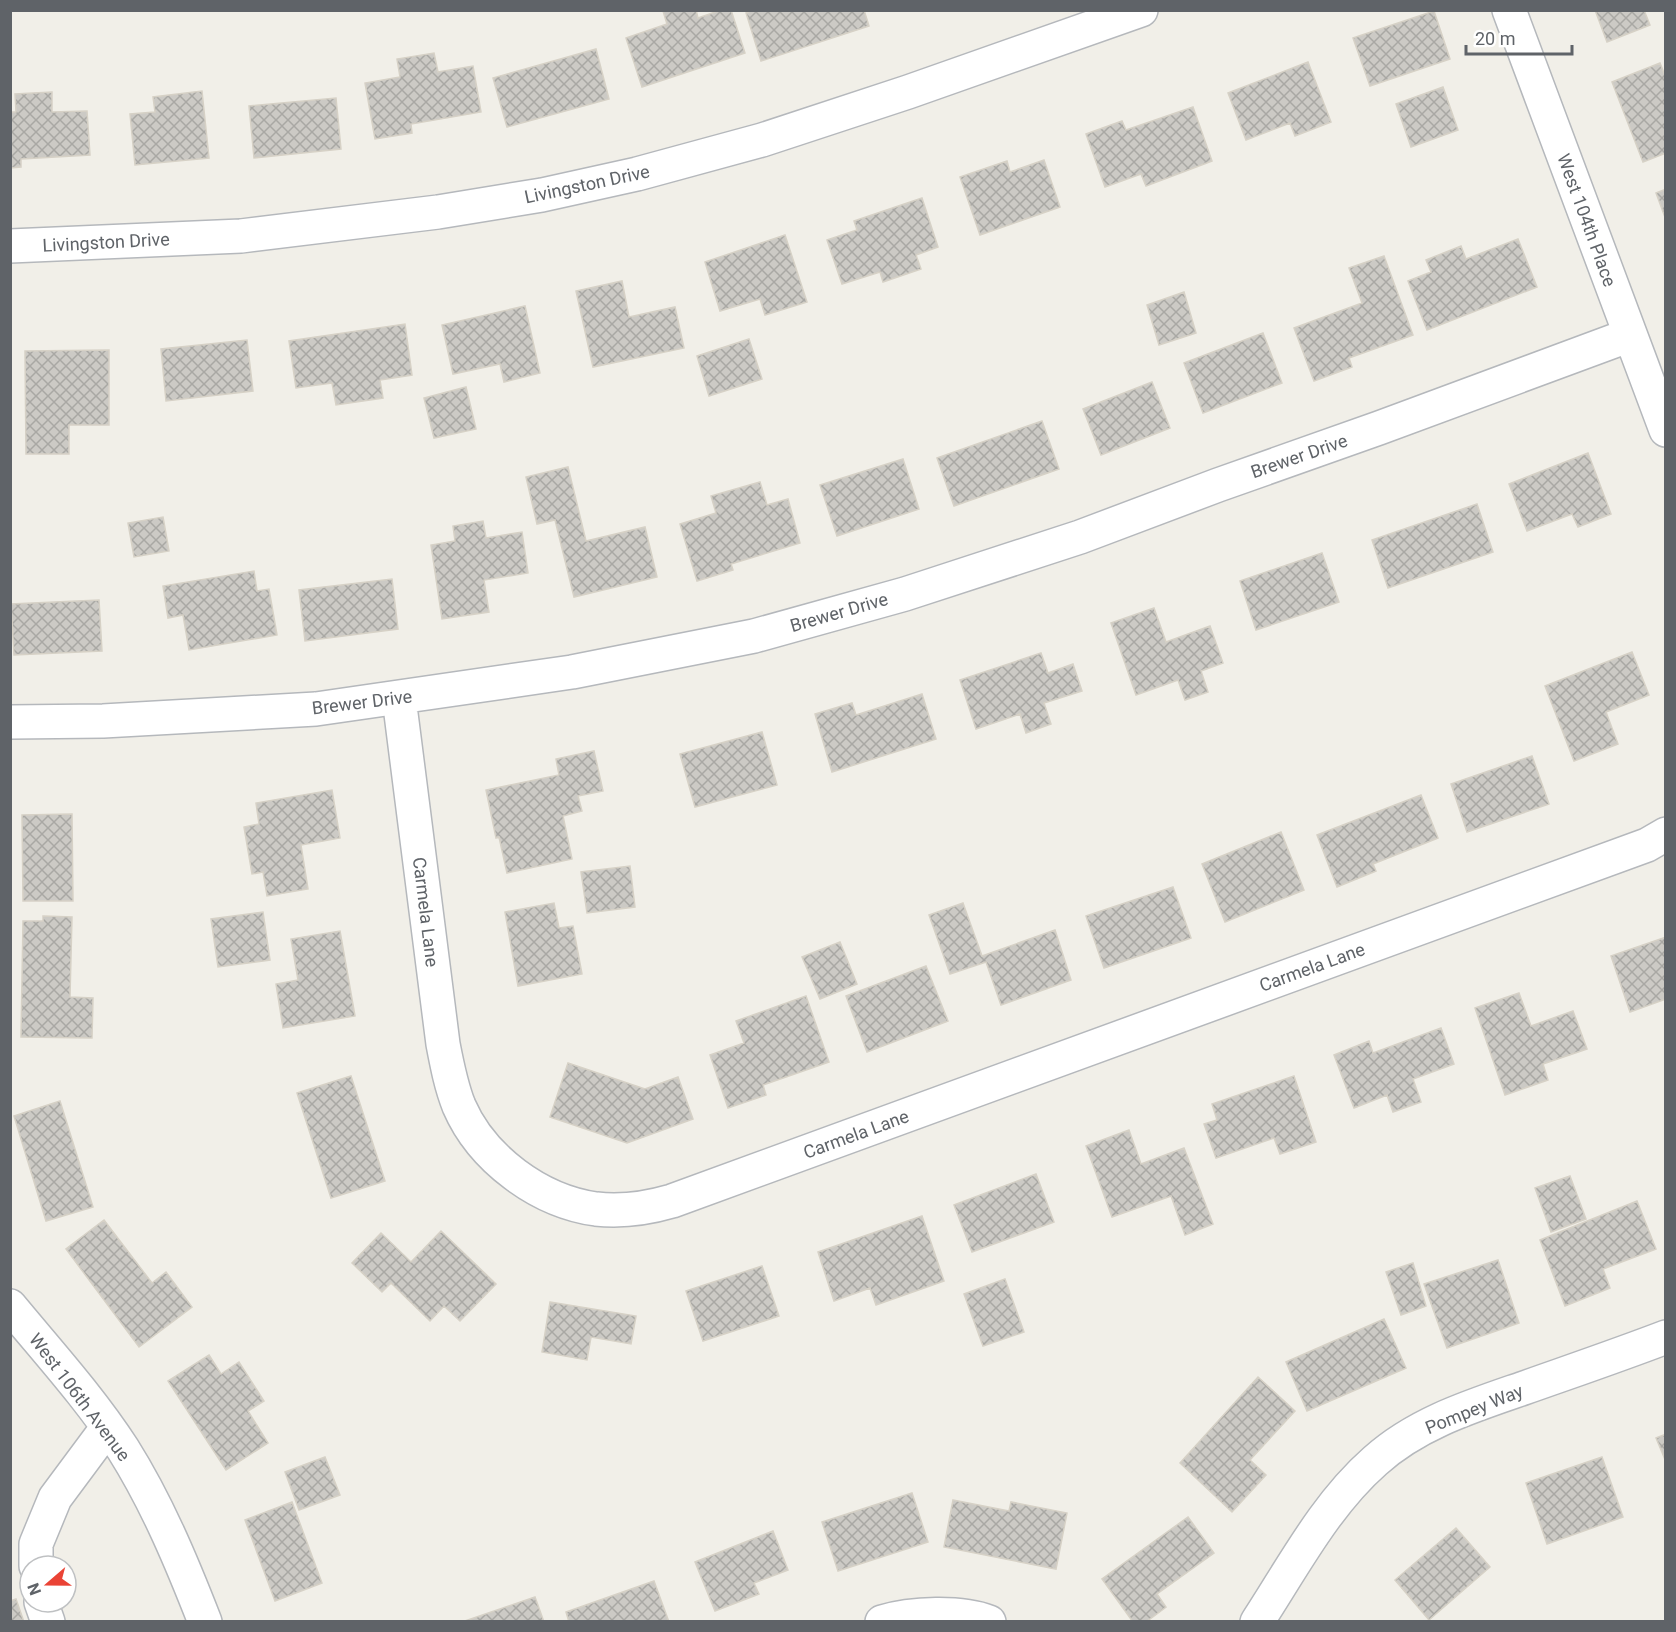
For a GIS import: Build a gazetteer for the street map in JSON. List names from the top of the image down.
{
  "streets": {
    "street": [
      "Livingston Drive",
      "West 104th Place",
      "Brewer Drive",
      "Carmela Lane",
      "West 106th Avenue",
      "Pompey Way"
    ]
  },
  "crossings": [
    ["West 104th Place", "Brewer Drive"],
    ["Brewer Drive", "Carmela Lane"]
  ],
  "scale_bar": "20 m",
  "north": "left"
}
